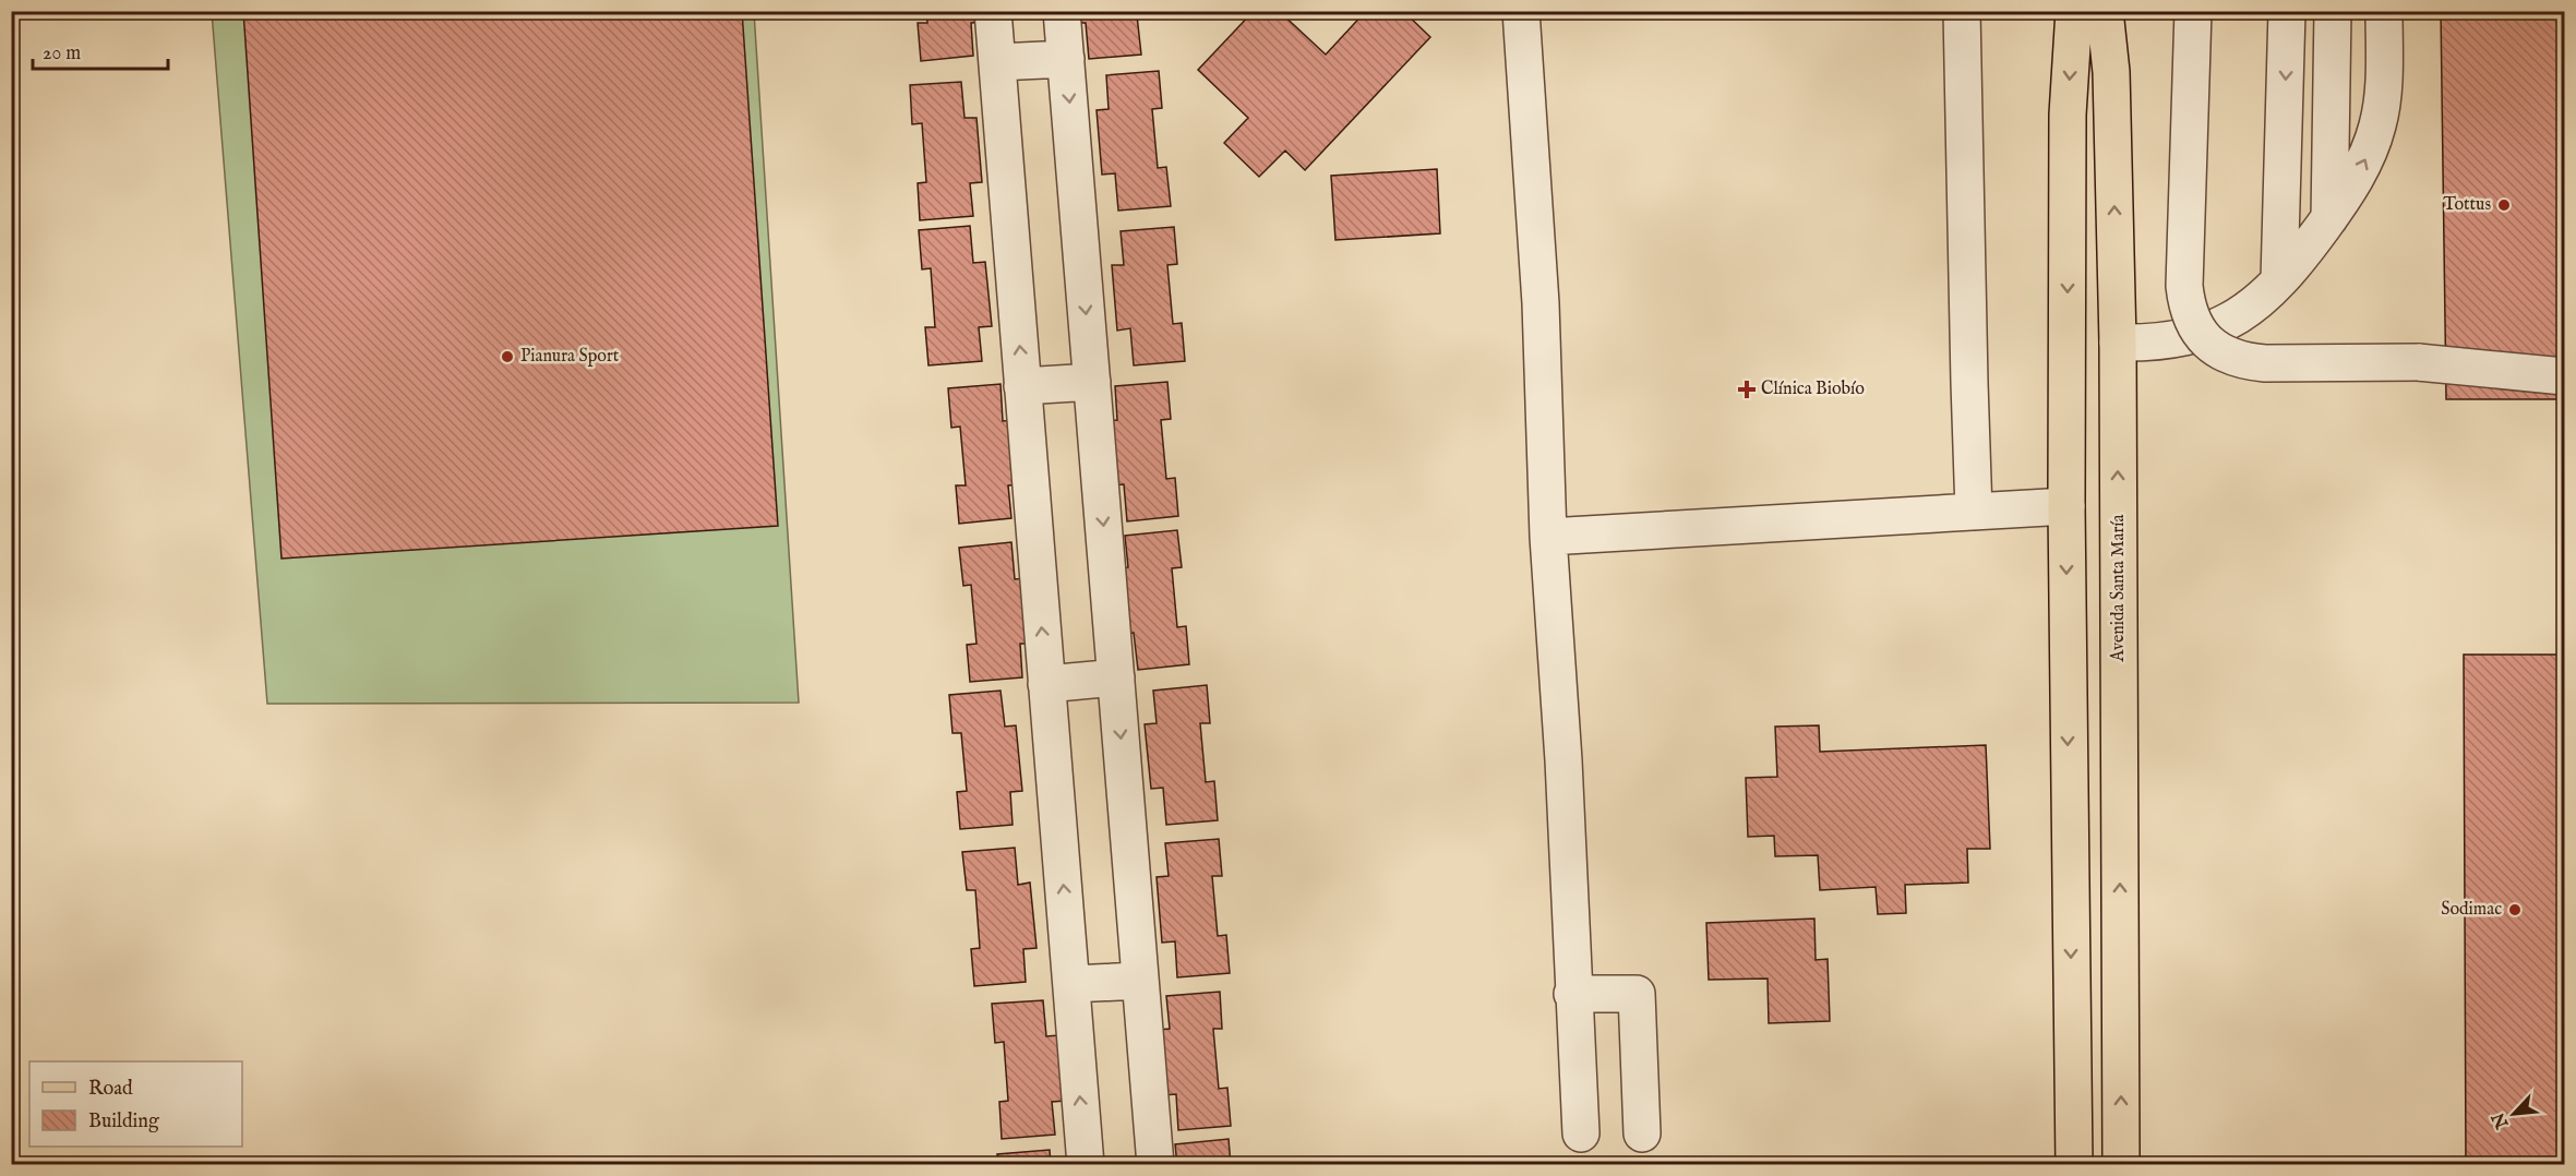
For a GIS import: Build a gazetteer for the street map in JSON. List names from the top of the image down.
{
  "streets": {
    "main road": ["Avenida Santa María"]
  },
  "places": {
    "other": ["Tottus", "Pianura Sport", "Sodimac"],
    "health": ["Clínica Biobío"]
  },
  "legend": ["Road", "Building"],
  "scale_bar": "20 m",
  "north": "bottom left"
}
